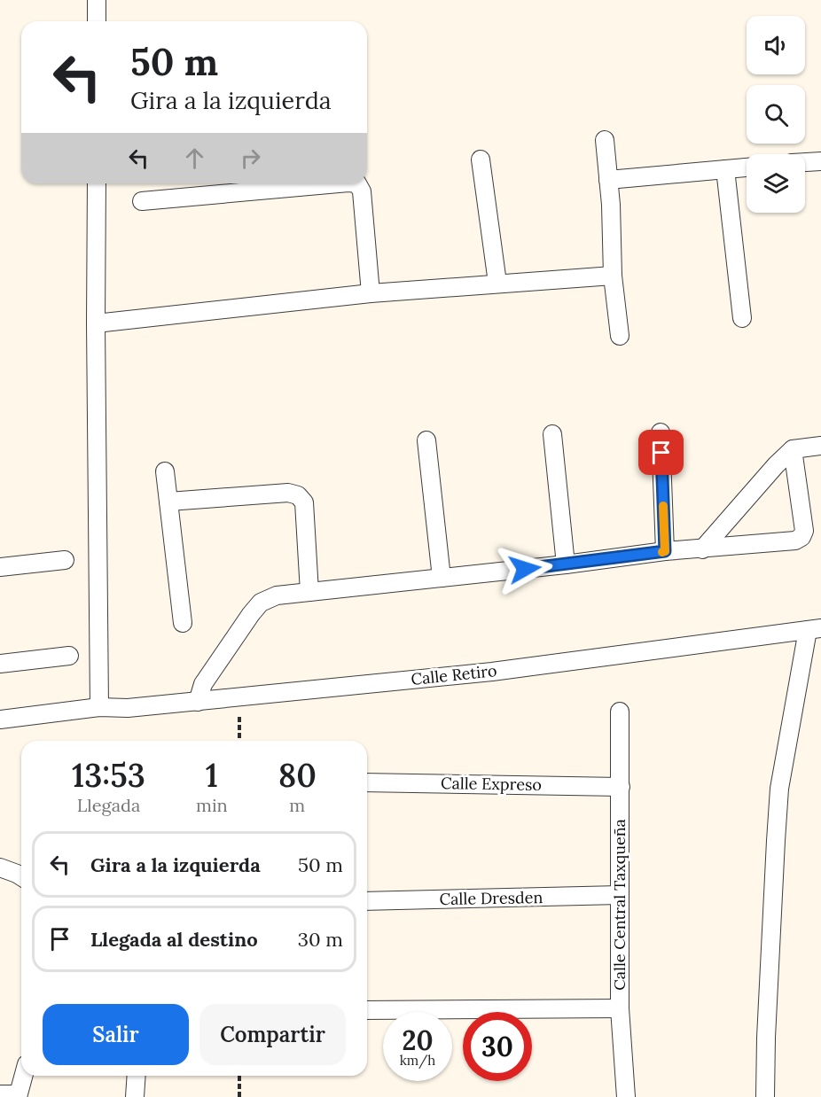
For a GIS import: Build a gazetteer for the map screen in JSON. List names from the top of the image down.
{
  "streets": {
    "street": [
      "Calle Retiro",
      "Calle Expreso",
      "Calle Dresden",
      "Calle Central Taxqueña"
    ]
  },
  "crossings": [
    ["Calle Expreso", "Calle Central Taxqueña"],
    ["Calle Dresden", "Calle Central Taxqueña"]
  ],
  "page": {
    "turn": ["50 m", "Gira a la izquierda"],
    "eta": [
      "13:53",
      "Llegada",
      "1",
      "min",
      "80",
      "m"
    ],
    "list": [
      {
        "name": "Gira a la izquierda",
        "value": "50 m"
      },
      {
        "name": "Llegada al destino",
        "value": "30 m"
      }
    ],
    "buttons": ["Salir", "Compartir"],
    "speed": "20 km/h",
    "limit": "30"
  }
}
